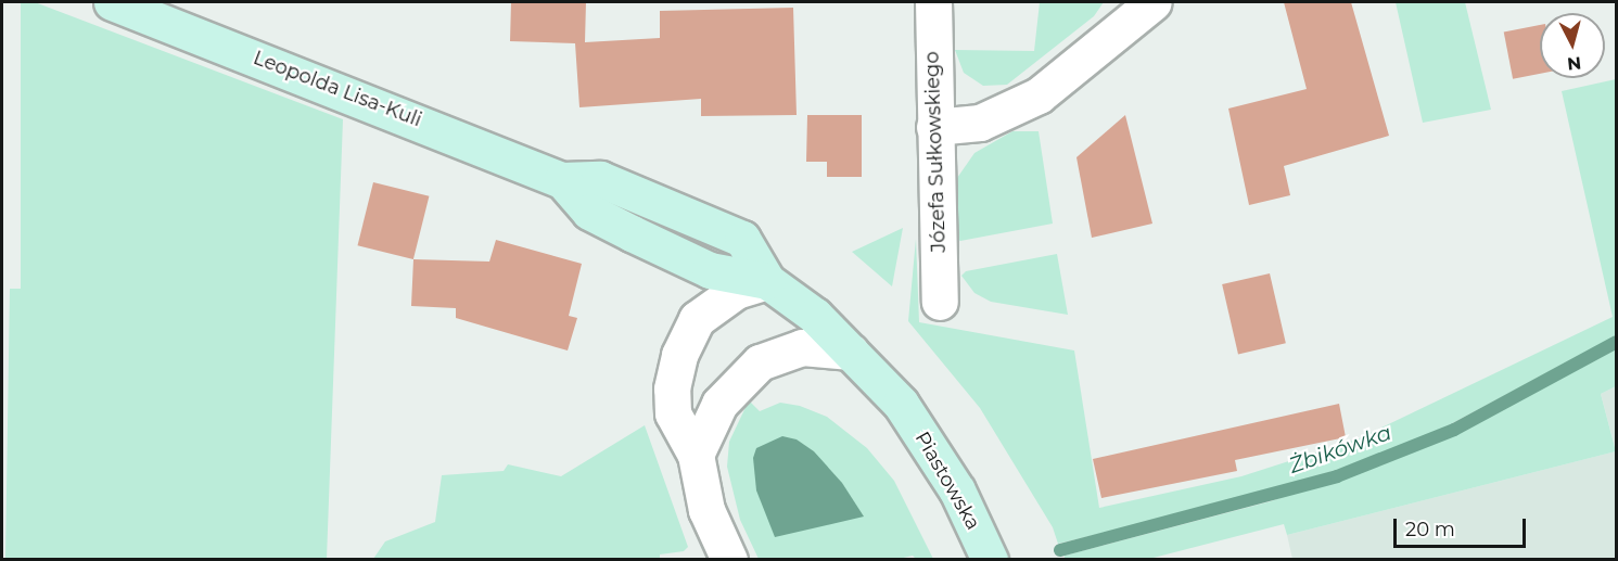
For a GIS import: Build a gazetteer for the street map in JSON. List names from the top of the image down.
{
  "streets": {
    "street": ["Leopolda Lisa-Kuli", "Józefa Sułkowskiego", "Piastowska"]
  },
  "crossings": [
    ["Leopolda Lisa-Kuli", "Piastowska"]
  ],
  "water": ["Żbikówka"],
  "scale_bar": "20 m",
  "north": "bottom"
}
